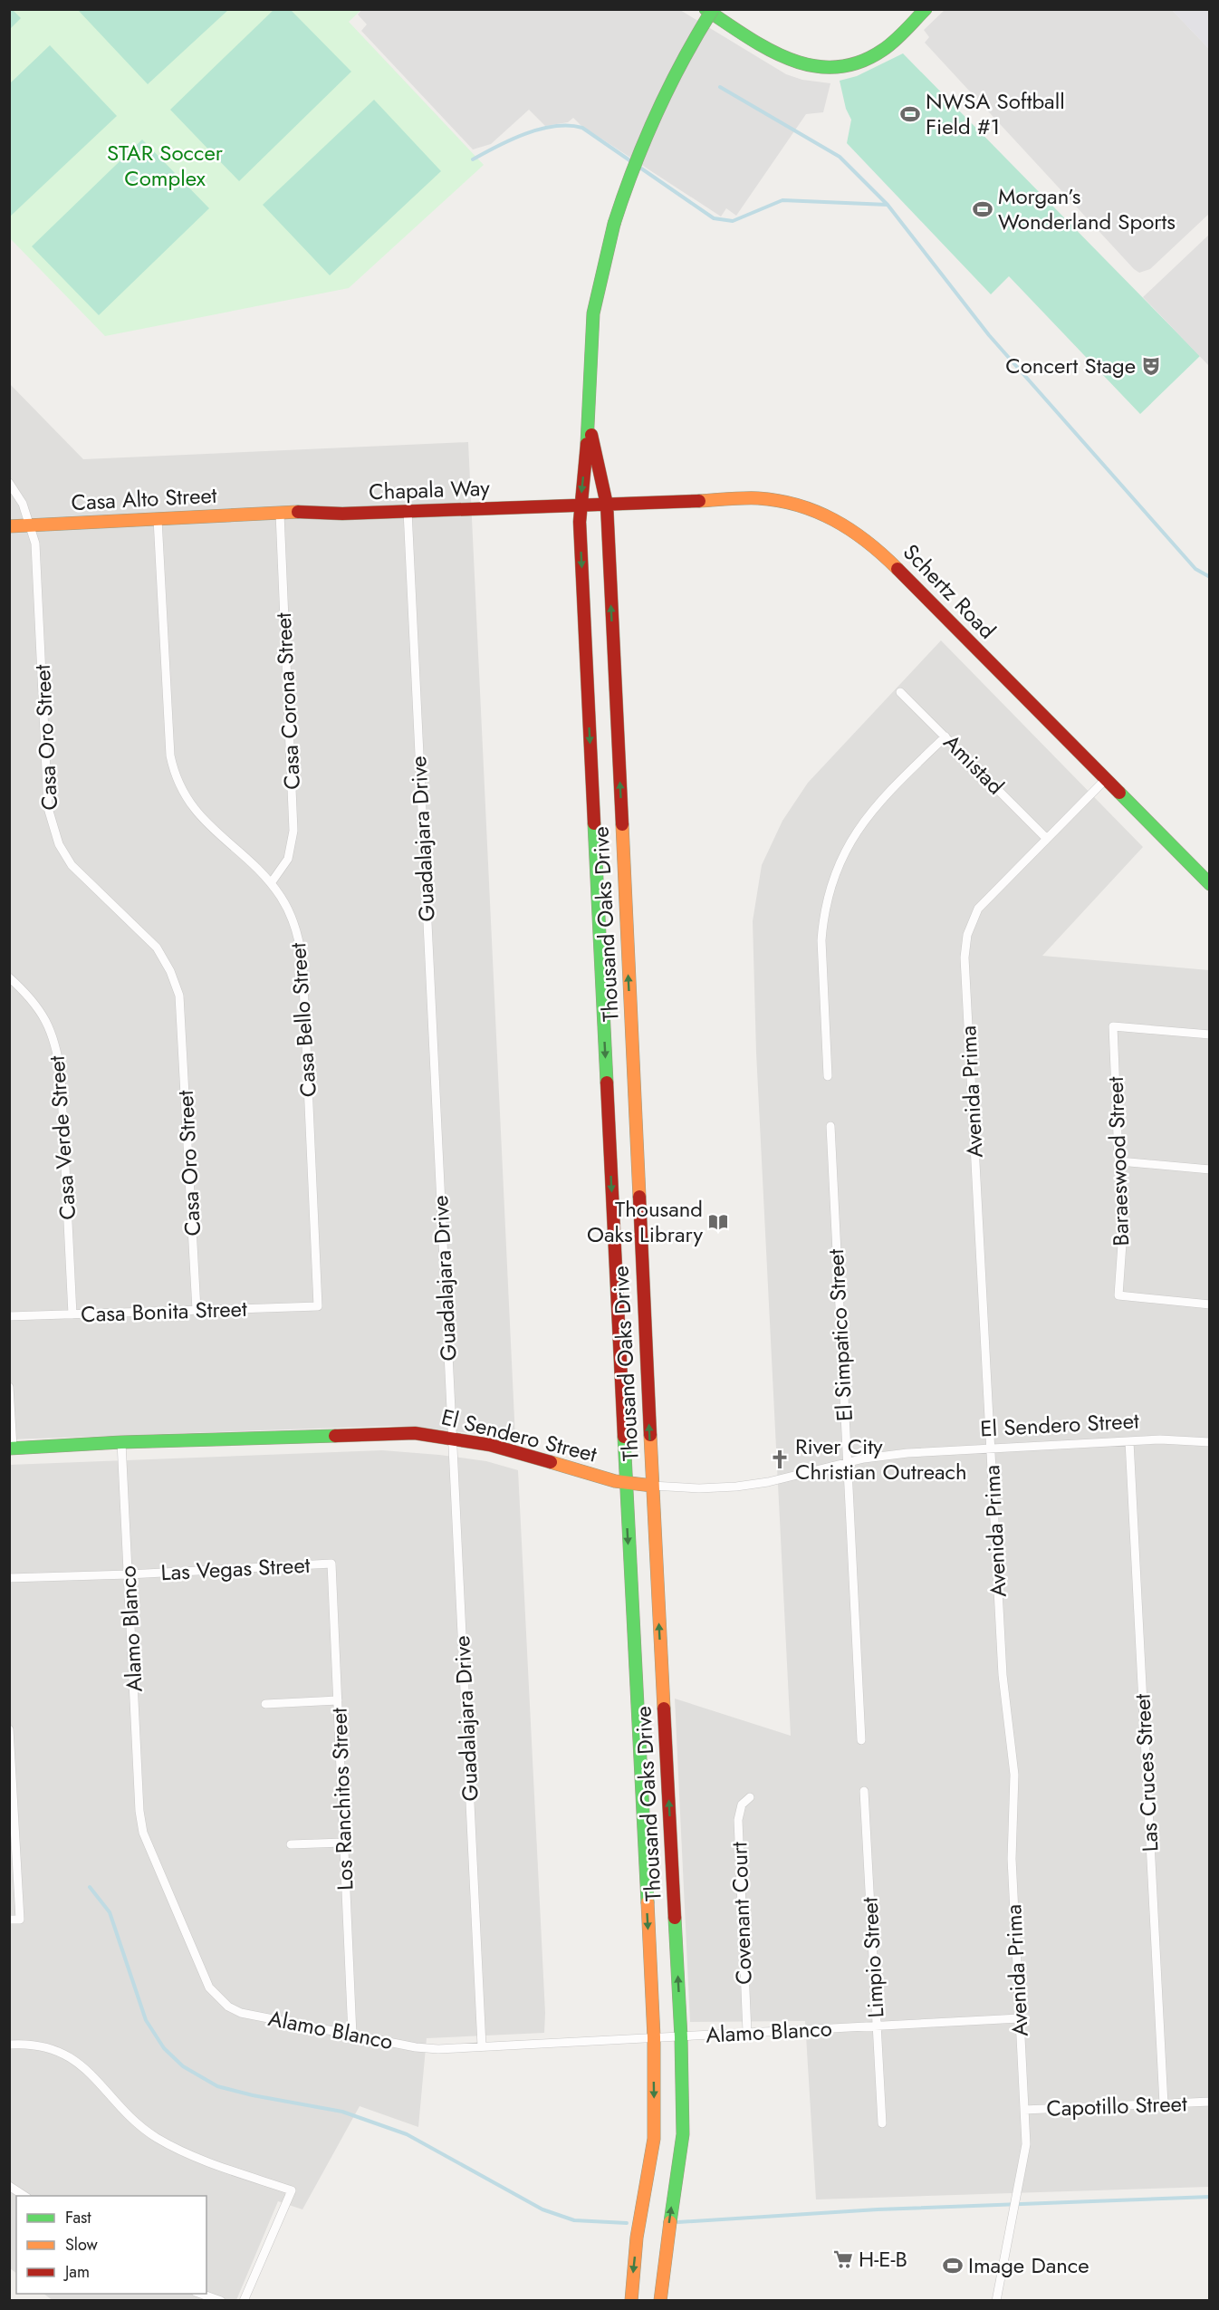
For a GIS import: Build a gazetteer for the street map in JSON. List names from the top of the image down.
{
  "streets": {
    "main road": [
      "Chapala Way",
      "Casa Alto Street",
      "Schertz Road",
      "Thousand Oaks Drive",
      "El Sendero Street"
    ],
    "street": [
      "Casa Corona Street",
      "Casa Oro Street",
      "Amistad",
      "Guadalajara Drive",
      "Casa Bello Street",
      "Avenida Prima",
      "Casa Verde Street",
      "Baraeswood Street",
      "Casa Bonita Street",
      "El Simpatico Street",
      "Las Vegas Street",
      "Alamo Blanco",
      "Las Cruces Street",
      "Los Ranchitos Street",
      "Covenant Court",
      "Limpio Street",
      "Capotillo Street"
    ]
  },
  "crossings": [
    ["Chapala Way", "Casa Alto Street"],
    ["Chapala Way", "Schertz Road"],
    ["Chapala Way", "Casa Corona Street"],
    ["Chapala Way", "Guadalajara Drive"],
    ["Chapala Way", "Thousand Oaks Drive"],
    ["Casa Alto Street", "Casa Corona Street"],
    ["Casa Alto Street", "Casa Oro Street"],
    ["Casa Alto Street", "Casa Bello Street"],
    ["Schertz Road", "Thousand Oaks Drive"],
    ["Schertz Road", "Avenida Prima"],
    ["Casa Corona Street", "Casa Bello Street"],
    ["Casa Oro Street", "Casa Bonita Street"],
    ["Amistad", "Avenida Prima"],
    ["Guadalajara Drive", "El Sendero Street"],
    ["Guadalajara Drive", "Alamo Blanco"],
    ["Thousand Oaks Drive", "El Sendero Street"],
    ["Thousand Oaks Drive", "Alamo Blanco"],
    ["Casa Bello Street", "Casa Bonita Street"],
    ["Avenida Prima", "El Sendero Street"],
    ["Avenida Prima", "Alamo Blanco"],
    ["Avenida Prima", "Capotillo Street"],
    ["Casa Verde Street", "Casa Bonita Street"],
    ["El Simpatico Street", "El Sendero Street"],
    ["El Sendero Street", "Alamo Blanco"],
    ["El Sendero Street", "Las Cruces Street"],
    ["Las Vegas Street", "Alamo Blanco"],
    ["Las Vegas Street", "Los Ranchitos Street"],
    ["Alamo Blanco", "Los Ranchitos Street"],
    ["Alamo Blanco", "Covenant Court"],
    ["Alamo Blanco", "Limpio Street"],
    ["Las Cruces Street", "Capotillo Street"]
  ],
  "parks": ["STAR Soccer Complex"],
  "places": {
    "sports": ["NWSA Softball Field #1", "Morgan’s Wonderland Sports", "Image Dance"],
    "theatre": ["Concert Stage"],
    "library": ["Thousand Oaks Library"],
    "church": ["River City Christian Outreach"],
    "supermarket": ["H-E-B"]
  },
  "legend": ["Fast", "Slow", "Jam"]
}
